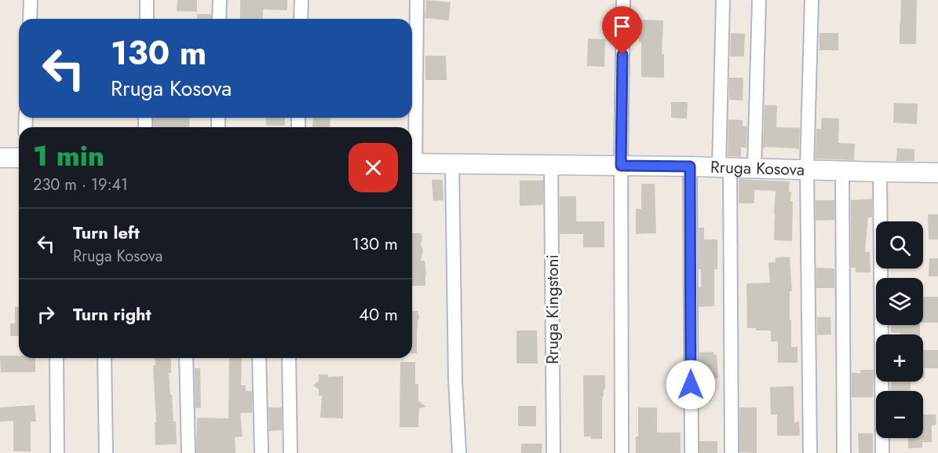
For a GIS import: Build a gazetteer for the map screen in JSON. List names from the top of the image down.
{
  "streets": {
    "street": ["Rruga Kosova", "Rruga Kingstoni"]
  },
  "crossings": [
    ["Rruga Kosova", "Rruga Kingstoni"]
  ],
  "page": {
    "turn": ["130 m", "Rruga Kosova"],
    "heading": ["1 min", "230 m · 19:41"],
    "list": [
      {
        "name": "Turn left",
        "note": "Rruga Kosova",
        "value": "130 m"
      },
      {
        "name": "Turn right",
        "value": "40 m"
      }
    ],
    "map_buttons": ["+", "−"]
  }
}
